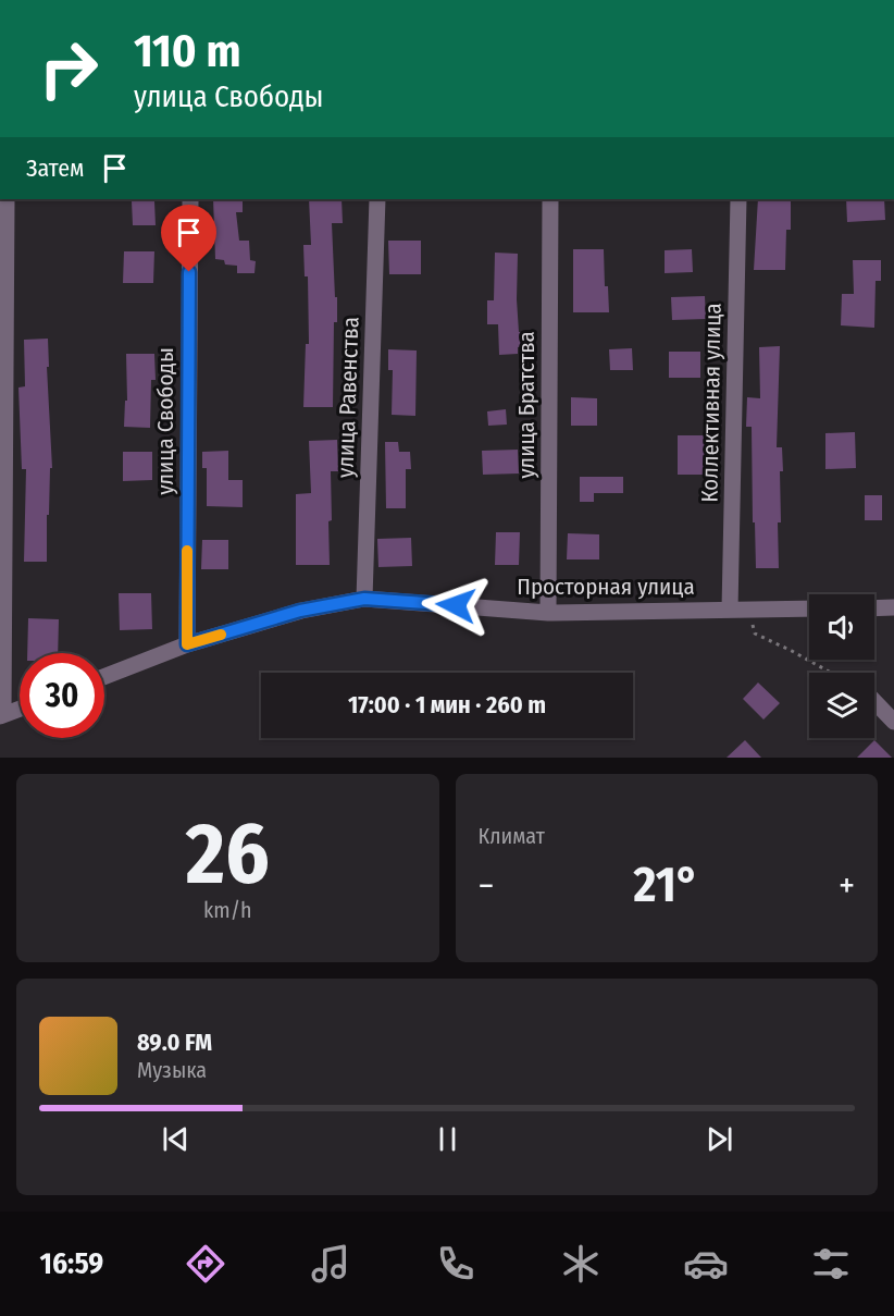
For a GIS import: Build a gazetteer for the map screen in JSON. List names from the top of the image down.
{
  "streets": {
    "street": [
      "улица Равенства",
      "Коллективная улица",
      "улица Братства",
      "улица Свободы",
      "Просторная улица"
    ]
  },
  "crossings": [
    ["улица Равенства", "Просторная улица"],
    ["Коллективная улица", "Просторная улица"],
    ["улица Братства", "Просторная улица"],
    ["улица Свободы", "Просторная улица"]
  ],
  "page": {
    "turn": ["110 m", "улица Свободы"],
    "then": "Затем",
    "limit": "30",
    "trip": "17:00 · 1 мин · 260 m",
    "tile": [
      ["26", "km/h"],
      "Климат"
    ],
    "heat": ["−", "21°", "+"],
    "song": ["89.0 FM", "Музыка"],
    "tabs": "16:59"
  }
}
